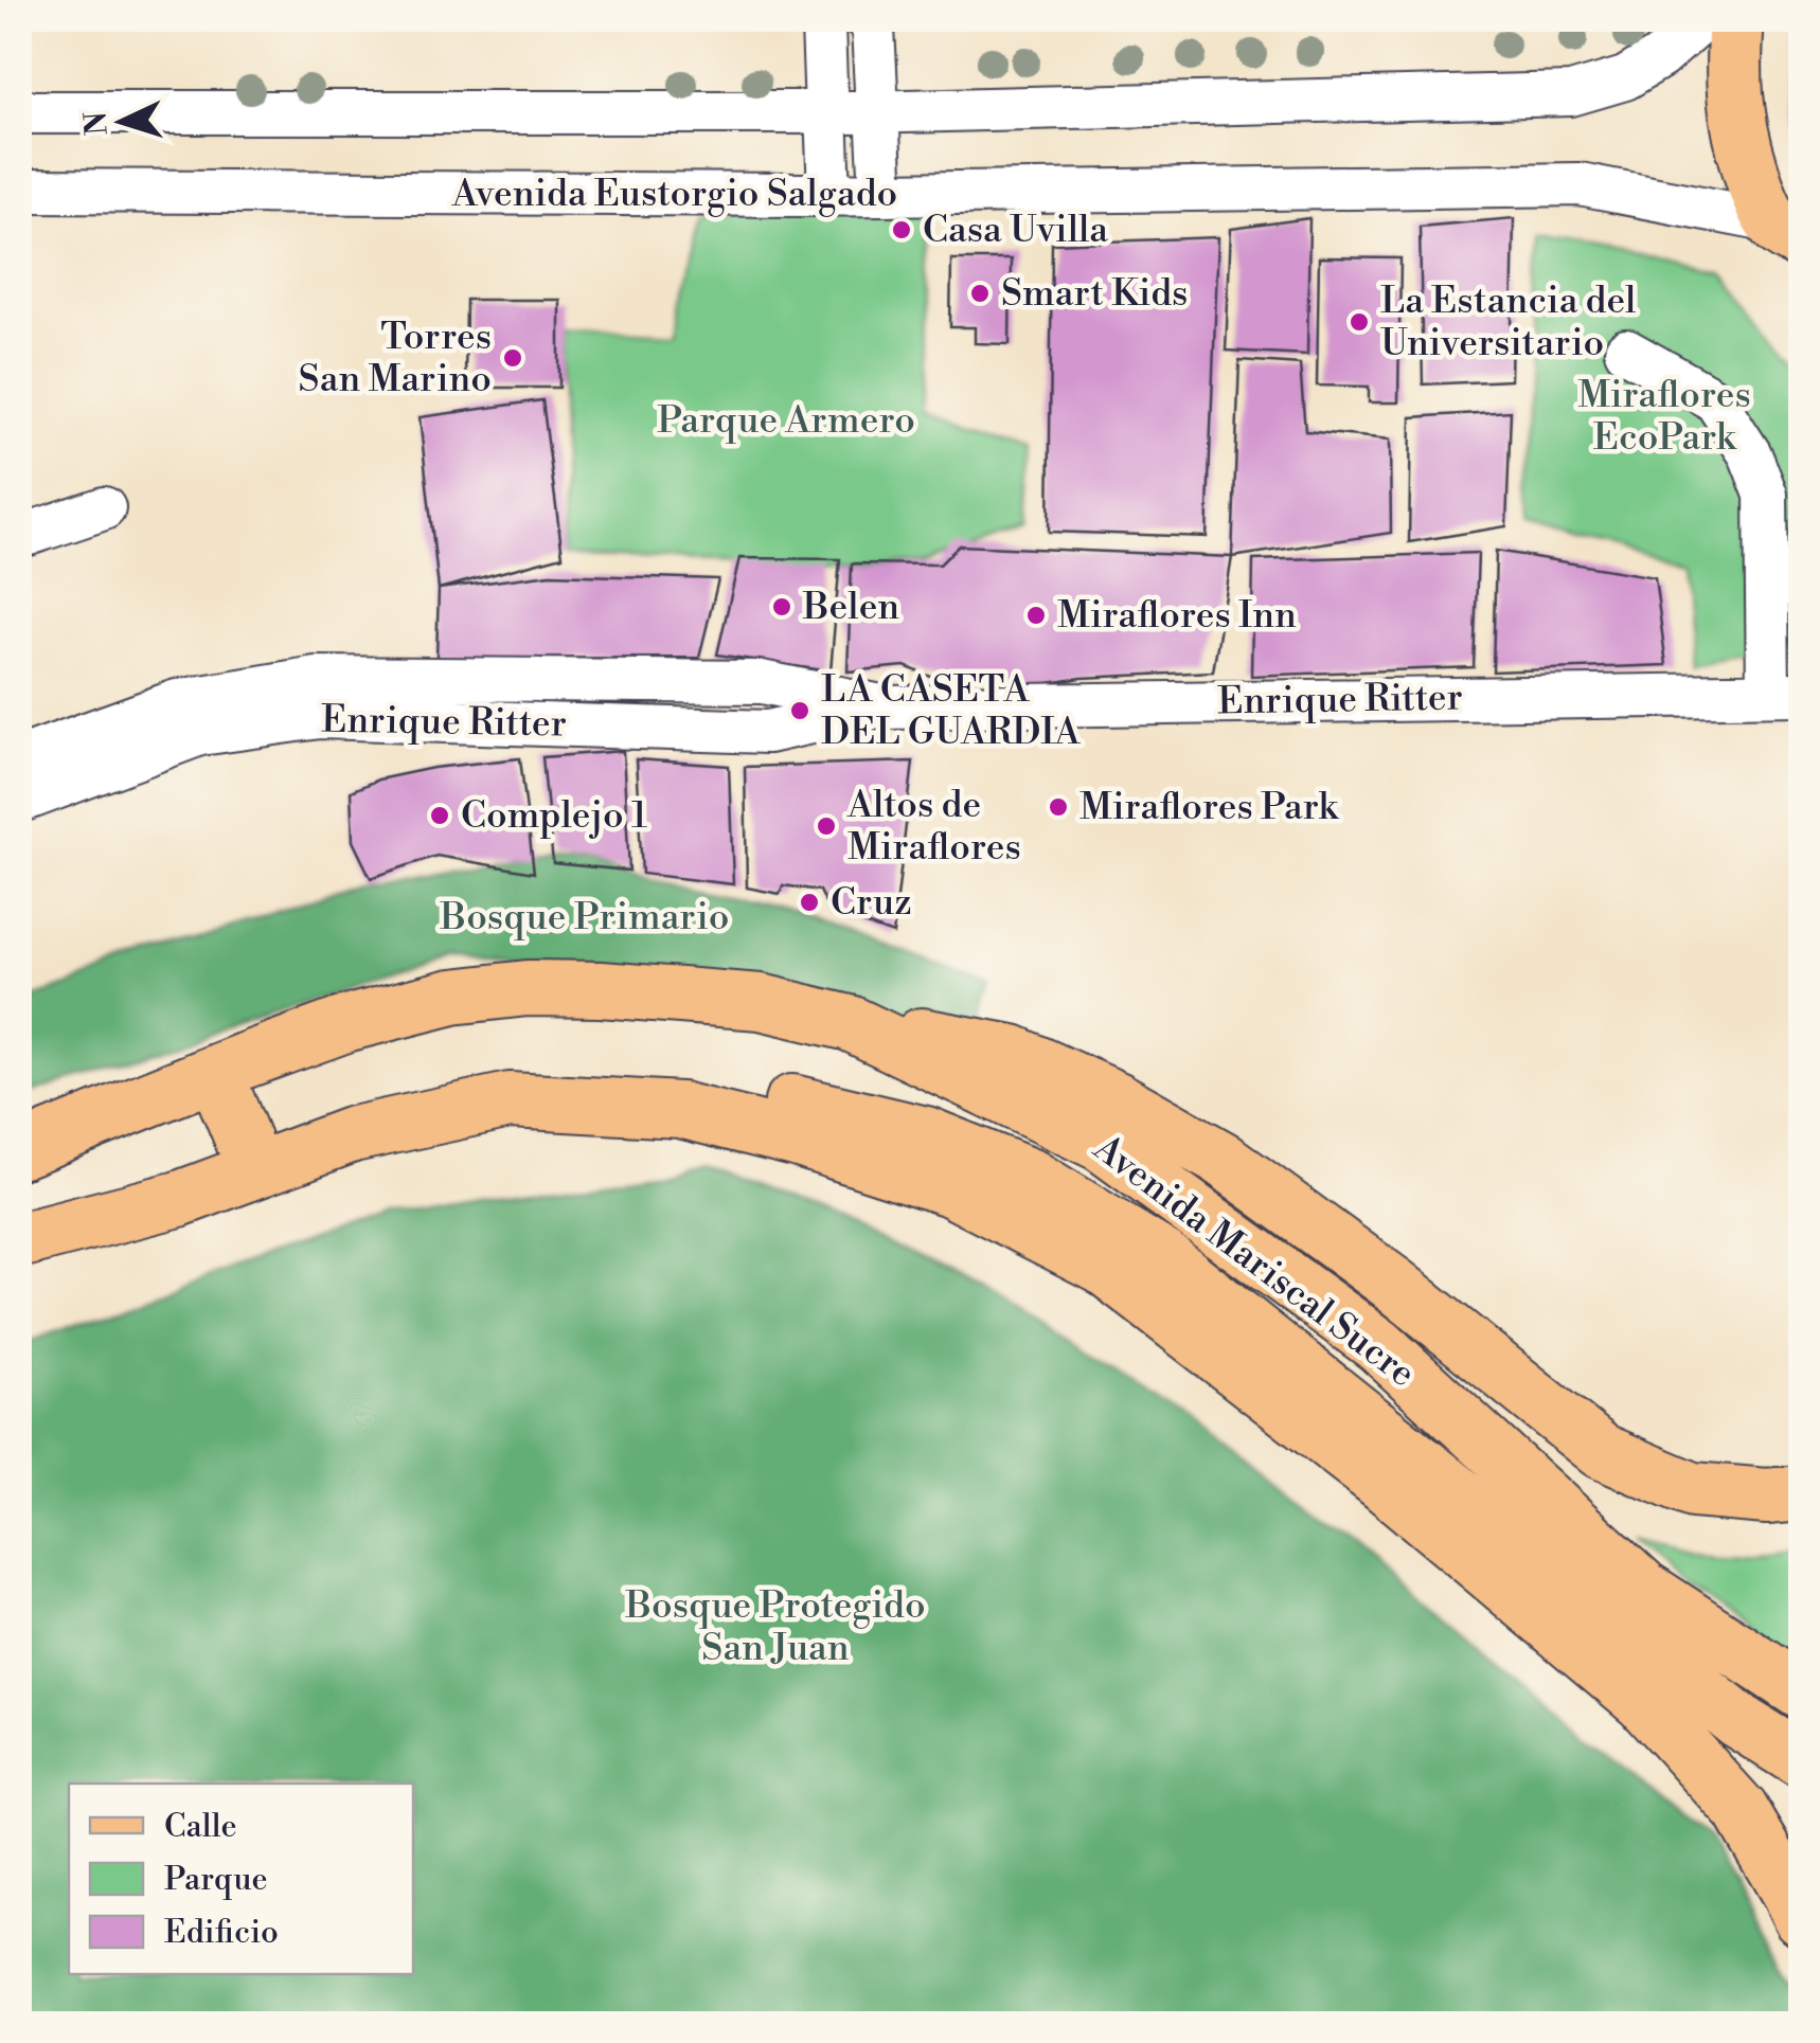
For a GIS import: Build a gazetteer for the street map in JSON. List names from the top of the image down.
{
  "streets": {
    "main road": ["Avenida Mariscal Sucre"],
    "street": ["Avenida Eustorgio Salgado", "Enrique Ritter"]
  },
  "parks": [
    "Miraflores EcoPark",
    "Parque Armero",
    "Bosque Primario",
    "Bosque Protegido San Juan"
  ],
  "places": [
    "Casa Uvilla",
    "Smart Kids",
    "La Estancia del Universitario",
    "Torres San Marino",
    "Belen",
    "Miraflores Inn",
    "LA CASETA DEL GUARDIA",
    "Miraflores Park",
    "Complejo 1",
    "Altos de Miraflores",
    "Cruz"
  ],
  "legend": ["Calle", "Parque", "Edificio"],
  "north": "left"
}
